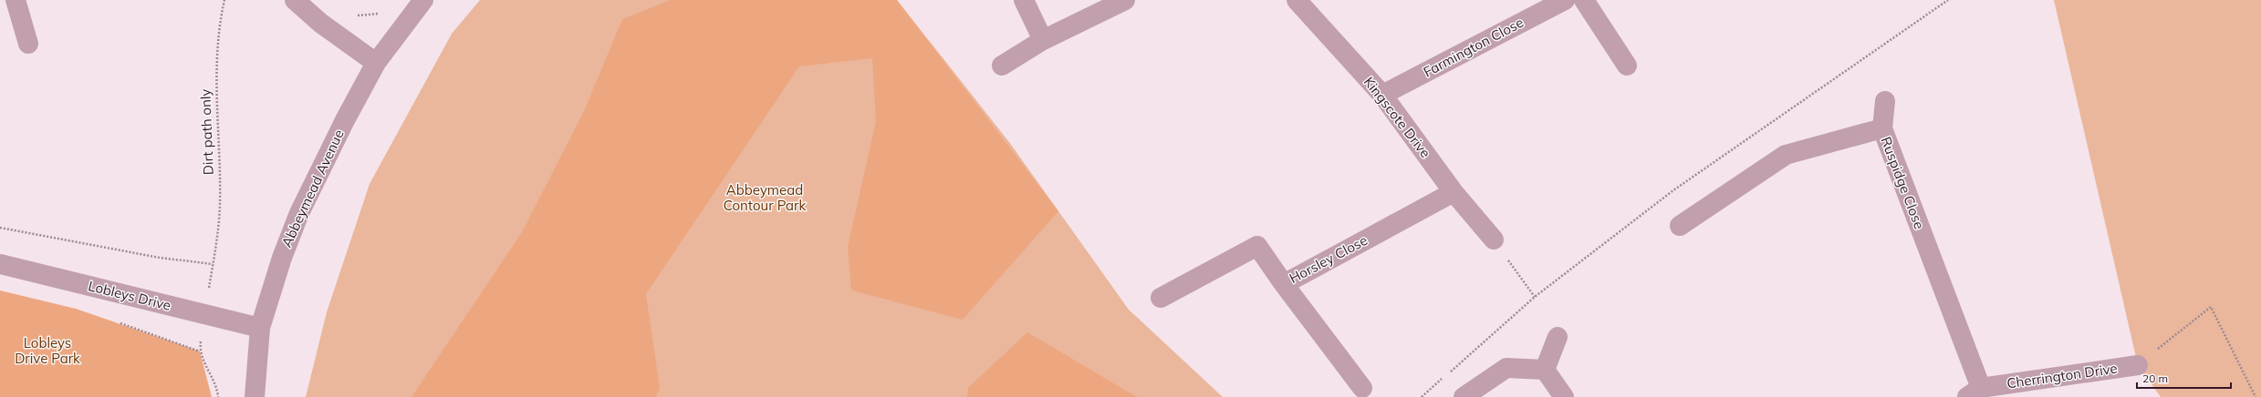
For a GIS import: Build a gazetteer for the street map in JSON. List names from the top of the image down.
{
  "streets": {
    "street": [
      "Farmington Close",
      "Kingscote Drive",
      "Ruspidge Close",
      "Abbeymead Avenue",
      "Horsley Close",
      "Lobleys Drive",
      "Cherrington Drive"
    ],
    "path": ["Dirt path only"]
  },
  "crossings": [
    ["Farmington Close", "Kingscote Drive"],
    ["Kingscote Drive", "Horsley Close"],
    ["Ruspidge Close", "Cherrington Drive"],
    ["Abbeymead Avenue", "Lobleys Drive"]
  ],
  "parks": ["Abbeymead Contour Park", "Lobleys Drive Park"],
  "scale_bar": "20 m"
}
